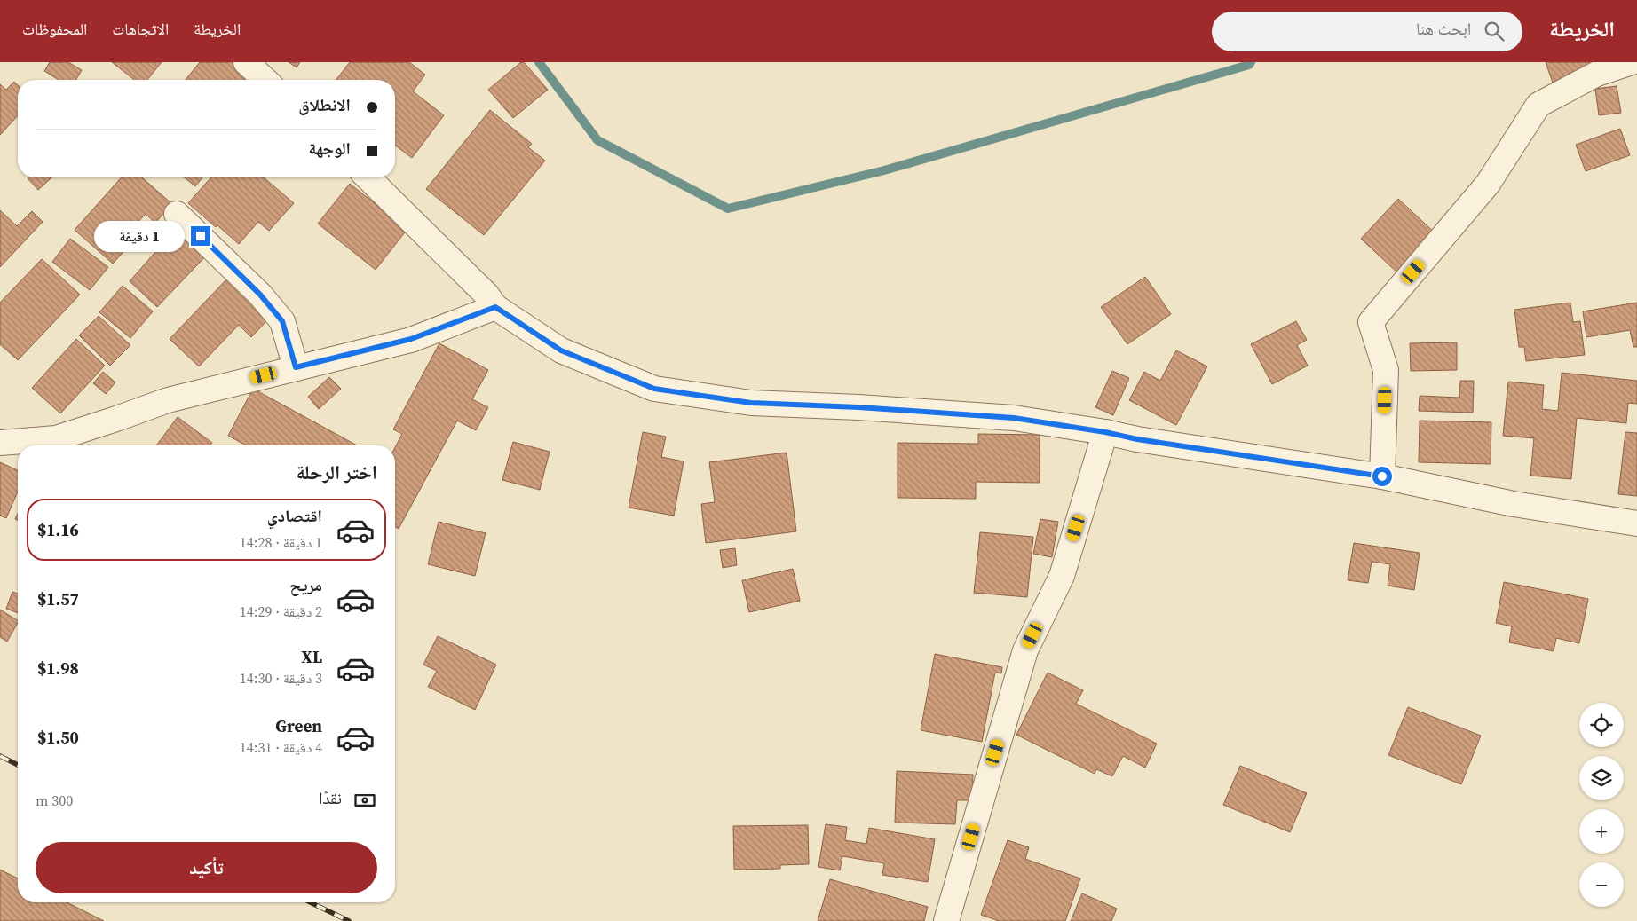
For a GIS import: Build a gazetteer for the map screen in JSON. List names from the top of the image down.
{
  "page": {
    "header": "الخريطة",
    "search": "ابحث هنا",
    "nav": ["الخريطة", "الاتجاهات", "المحفوظات"],
    "banner": ["الانطلاق", "الوجهة"],
    "bubble": "1 دقيقة",
    "heading": "اختر الرحلة",
    "list": [
      {
        "name": "اقتصادي",
        "note": "1 دقيقة · 14:28",
        "value": "$1.16"
      },
      {
        "name": "مريح",
        "note": "2 دقيقة · 14:29",
        "value": "$1.57"
      },
      {
        "name": "XL",
        "note": "3 دقيقة · 14:30",
        "value": "$1.98"
      },
      {
        "name": "Green",
        "note": "4 دقيقة · 14:31",
        "value": "$1.50"
      }
    ],
    "map_buttons": ["+", "−"],
    "pay": ["نقدًا", "300 m"],
    "buttons": "تأكيد"
  }
}
